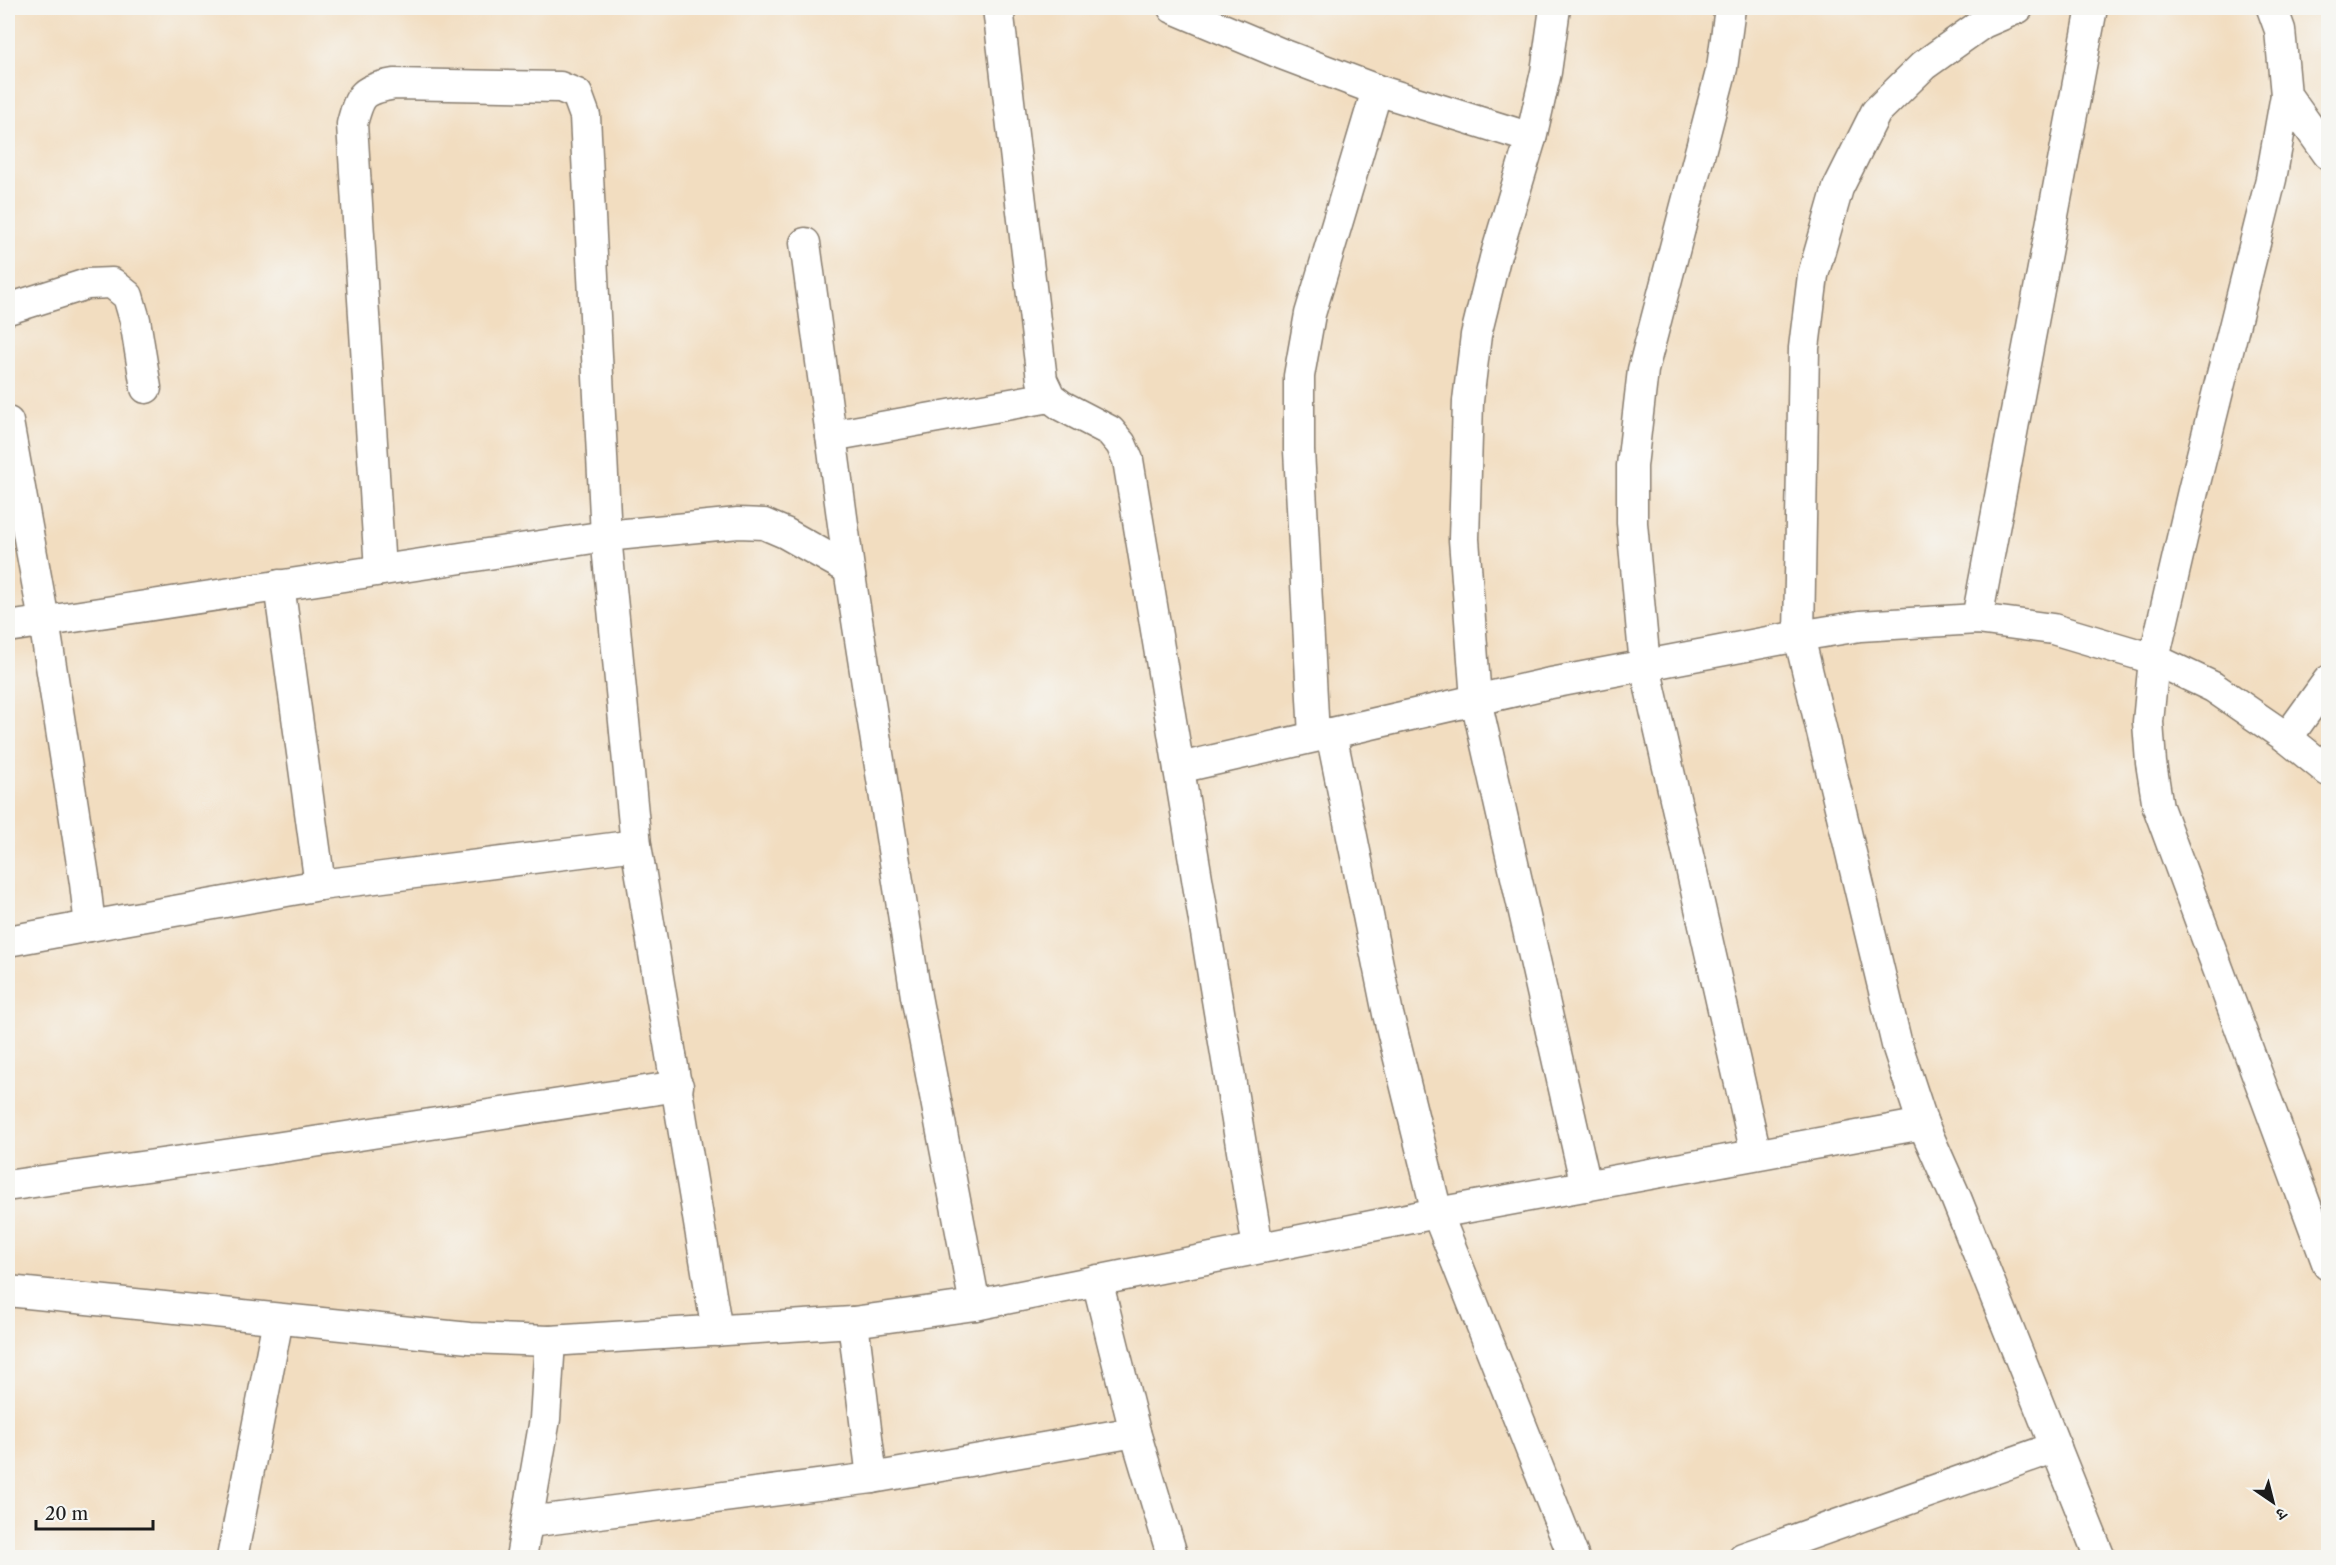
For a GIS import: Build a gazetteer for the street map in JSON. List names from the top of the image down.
{
  "scale_bar": "20 m",
  "north": "bottom right"
}
